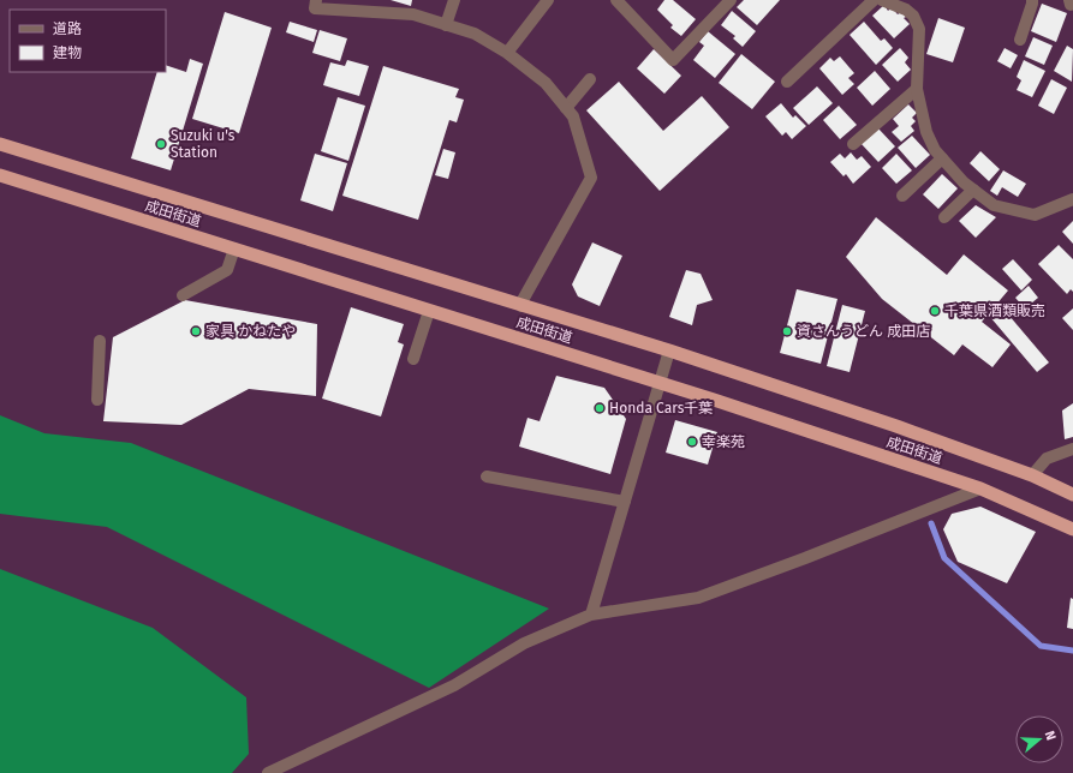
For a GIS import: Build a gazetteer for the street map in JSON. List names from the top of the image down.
{
  "streets": {
    "highway": ["成田街道"]
  },
  "places": [
    "Suzuki u's Station",
    "千葉県酒類販売",
    "家具 かねたや",
    "資さんうどん 成田店",
    "Honda Cars千葉",
    "幸楽苑"
  ],
  "legend": ["道路", "建物"],
  "north": "right"
}
